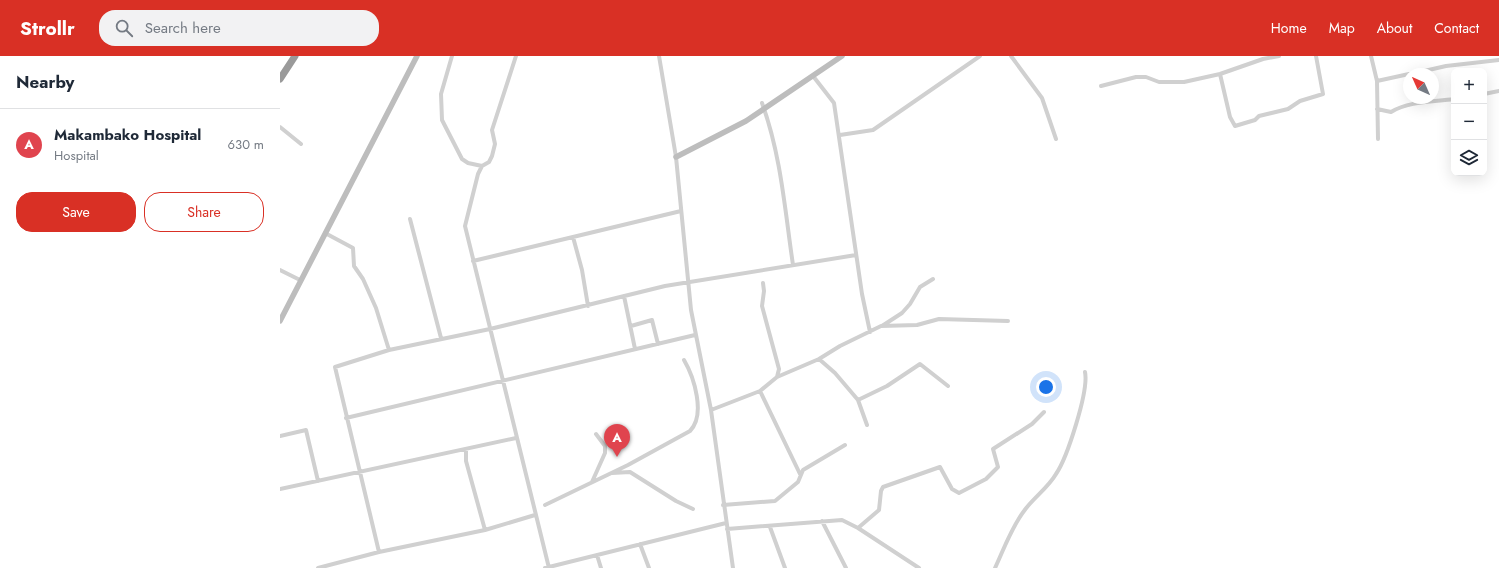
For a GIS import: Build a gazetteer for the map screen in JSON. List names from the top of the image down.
{
  "north": "top left",
  "page": {
    "header": "Strollr",
    "search": "Search here",
    "nav": [
      "Home",
      "Map",
      "About",
      "Contact"
    ],
    "heading": "Nearby",
    "map_buttons": ["+", "−"],
    "list": [
      {
        "mark": "A",
        "name": "Makambako Hospital",
        "note": "Hospital",
        "value": "630 m"
      }
    ],
    "buttons": ["Save", "Share"],
    "pins": "A"
  }
}
